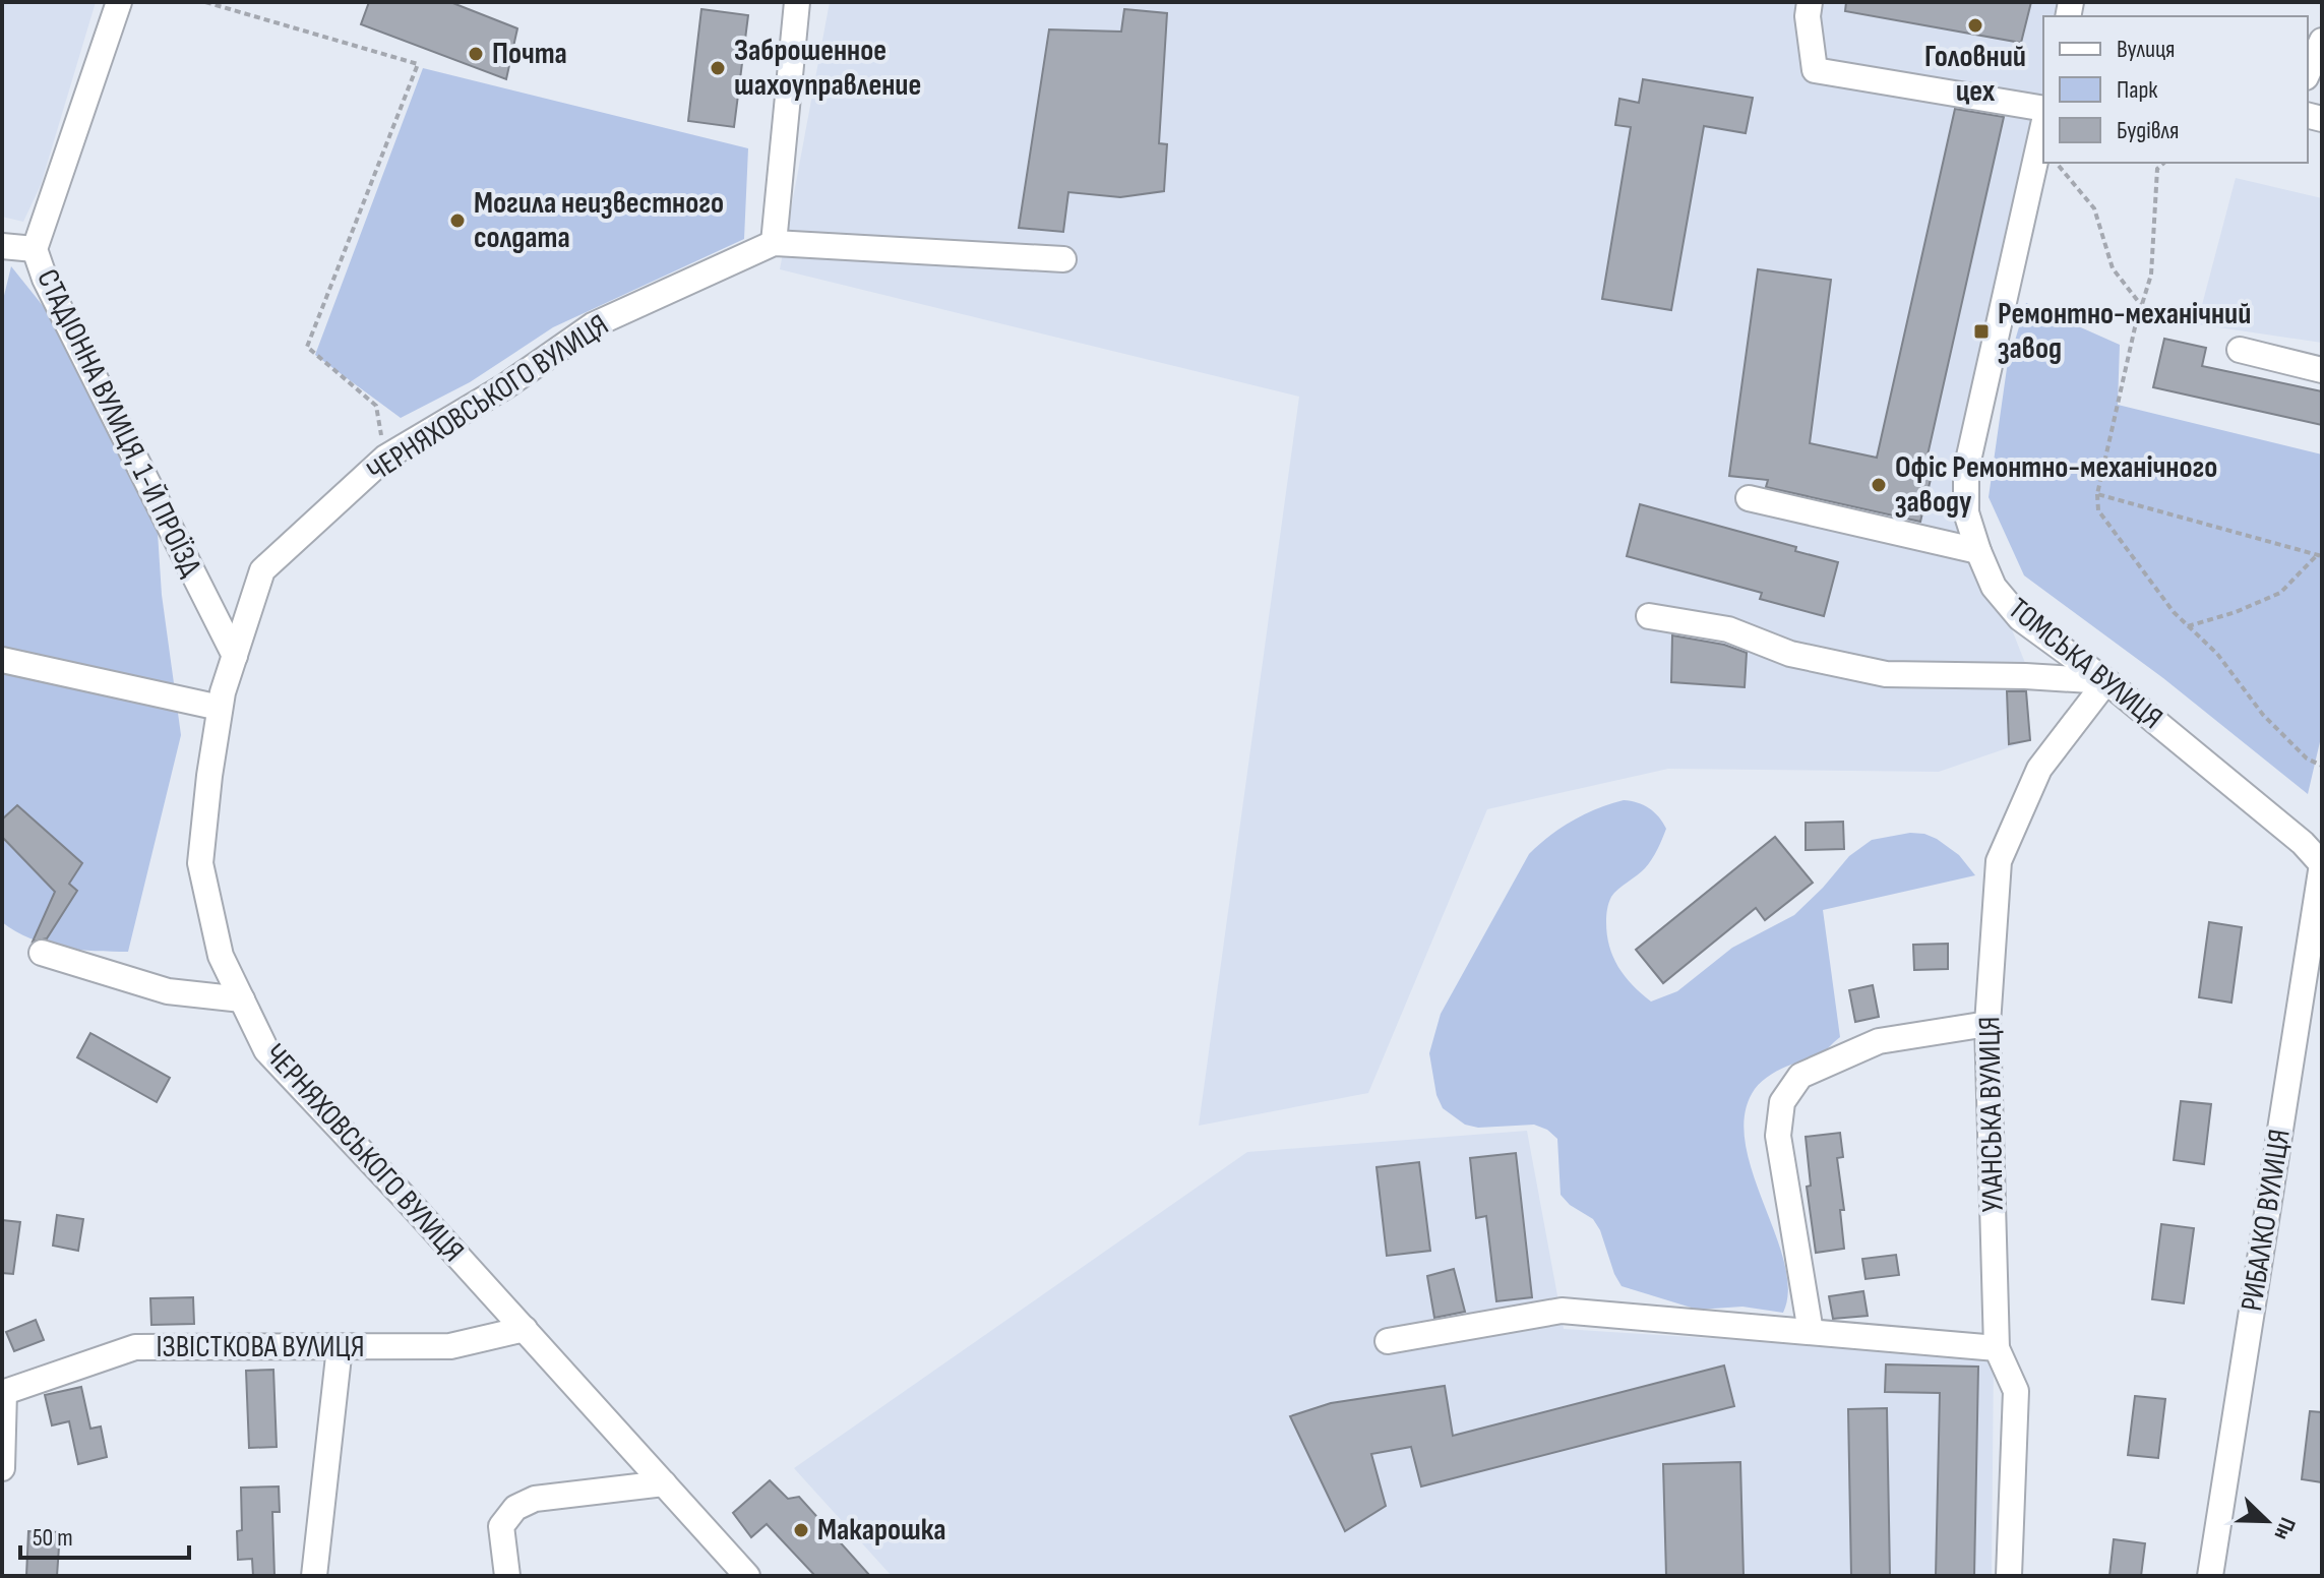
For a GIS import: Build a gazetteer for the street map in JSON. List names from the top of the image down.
{
  "streets": {
    "street": [
      "ЧЕРНЯХОВСЬКОГО ВУЛИЦЯ",
      "СТАДІОННА ВУЛИЦЯ, 1-Й ПРОЇЗД",
      "ТОМСЬКА ВУЛИЦЯ",
      "УЛАНСЬКА ВУЛИЦЯ",
      "РИБАЛКО ВУЛИЦЯ",
      "IЗВIСТКОВА ВУЛИЦЯ"
    ]
  },
  "crossings": [
    ["ЧЕРНЯХОВСЬКОГО ВУЛИЦЯ", "СТАДІОННА ВУЛИЦЯ, 1-Й ПРОЇЗД"],
    ["ЧЕРНЯХОВСЬКОГО ВУЛИЦЯ", "IЗВIСТКОВА ВУЛИЦЯ"],
    ["ТОМСЬКА ВУЛИЦЯ", "УЛАНСЬКА ВУЛИЦЯ"],
    ["ТОМСЬКА ВУЛИЦЯ", "РИБАЛКО ВУЛИЦЯ"]
  ],
  "places": {
    "other": [
      "Головний цех",
      "Почта",
      "Заброшенное шахоуправление",
      "Могила неизвестного солдата",
      "Офіс Ремонтно-механічного заводу",
      "Макарошка"
    ],
    "transit": ["Ремонтно-механічний завод"]
  },
  "legend": ["Вулиця", "Парк", "Будівля"],
  "scale_bar": "50 m",
  "north": "bottom right"
}
